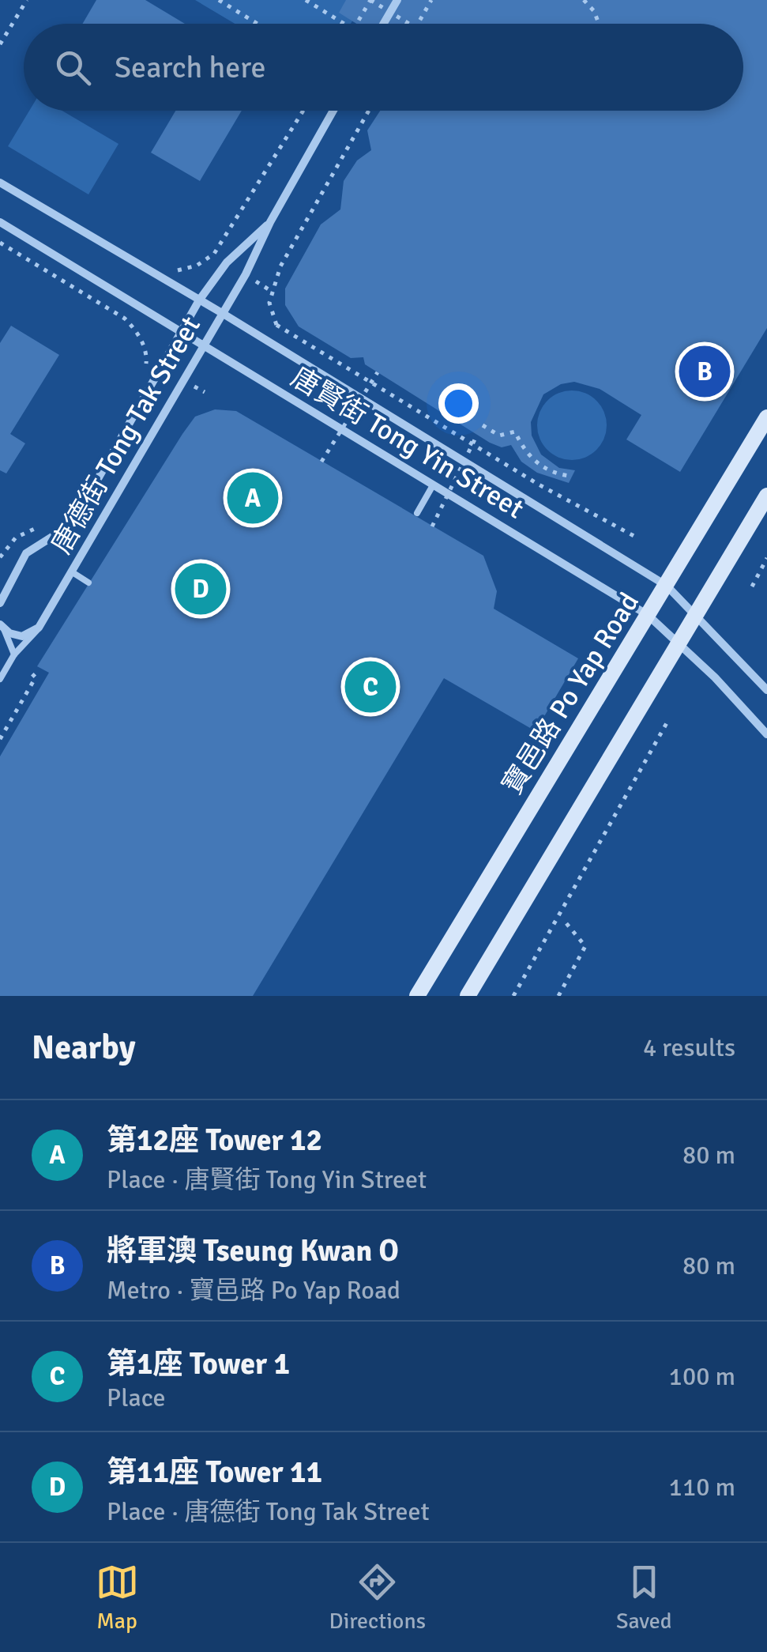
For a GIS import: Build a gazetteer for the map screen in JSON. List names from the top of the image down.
{
  "streets": {
    "main road": ["寶邑路 Po Yap Road"],
    "street": ["唐德街 Tong Tak Street", "唐賢街 Tong Yin Street"]
  },
  "crossings": [
    ["唐德街 Tong Tak Street", "唐賢街 Tong Yin Street"],
    ["唐賢街 Tong Yin Street", "寶邑路 Po Yap Road"]
  ],
  "page": {
    "search": "Search here",
    "pins": [
      "B",
      "A",
      "D",
      "C"
    ],
    "heading": ["Nearby", "4 results"],
    "list": [
      {
        "mark": "A",
        "name": "第12座 Tower 12",
        "note": "Place · 唐賢街 Tong Yin Street",
        "value": "80 m"
      },
      {
        "mark": "B",
        "name": "將軍澳 Tseung Kwan O",
        "note": "Metro · 寶邑路 Po Yap Road",
        "value": "80 m"
      },
      {
        "mark": "C",
        "name": "第1座 Tower 1",
        "note": "Place",
        "value": "100 m"
      },
      {
        "mark": "D",
        "name": "第11座 Tower 11",
        "note": "Place · 唐德街 Tong Tak Street",
        "value": "110 m"
      }
    ],
    "nav": ["Map", "Directions", "Saved"]
  }
}
